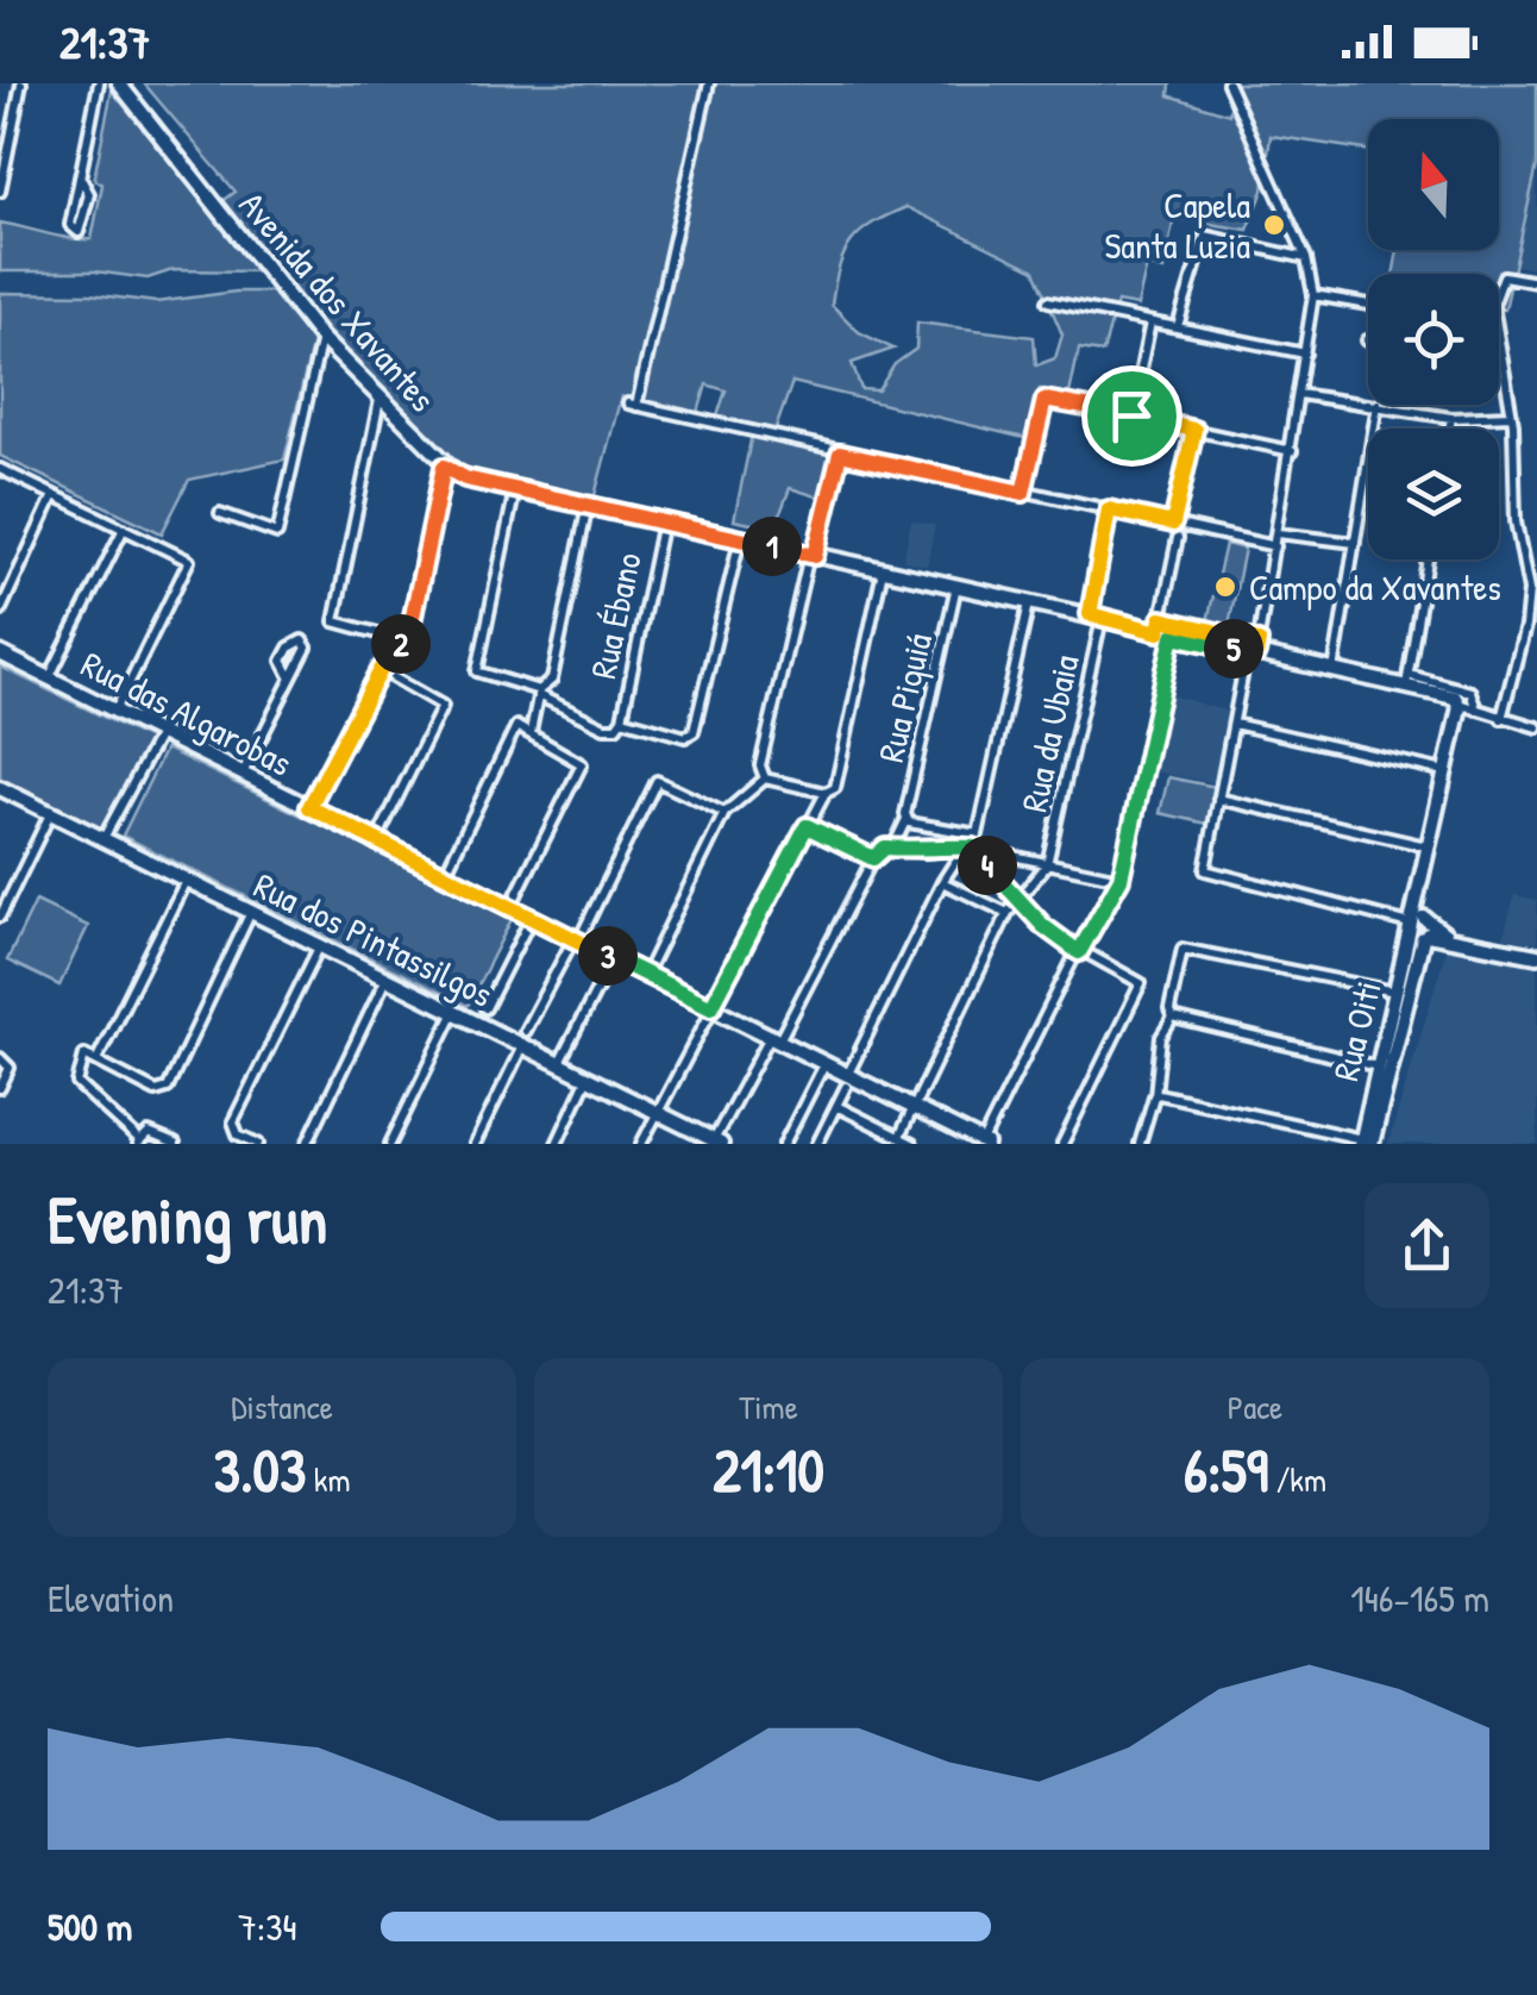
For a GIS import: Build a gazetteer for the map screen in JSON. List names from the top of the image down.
{
  "streets": {
    "main road": [
      "Avenida dos Xavantes",
      "Rua das Algarobas",
      "Rua dos Pintassilgos",
      "Rua Oiti"
    ],
    "street": ["Rua Ébano", "Rua Piquiá", "Rua da Ubaia"]
  },
  "crossings": [
    ["Avenida dos Xavantes", "Rua Ébano"],
    ["Avenida dos Xavantes", "Rua Piquiá"],
    ["Avenida dos Xavantes", "Rua da Ubaia"],
    ["Avenida dos Xavantes", "Rua Oiti"],
    ["Rua das Algarobas", "Rua da Ubaia"]
  ],
  "places": ["Capela Santa Luzia", "Campo da Xavantes"],
  "north": "top",
  "page": {
    "status": "21:37",
    "pins": [
      "1",
      "2",
      "5",
      "4",
      "3"
    ],
    "heading": ["Evening run", "21:37"],
    "stats": [
      ["Distance", "3.03 km"],
      ["Time", "21:10"],
      ["Pace", "6:59 /km"]
    ],
    "chart": ["Elevation", "146–165 m"],
    "list": [
      {
        "name": "500 m",
        "note": "7:34"
      }
    ]
  }
}
